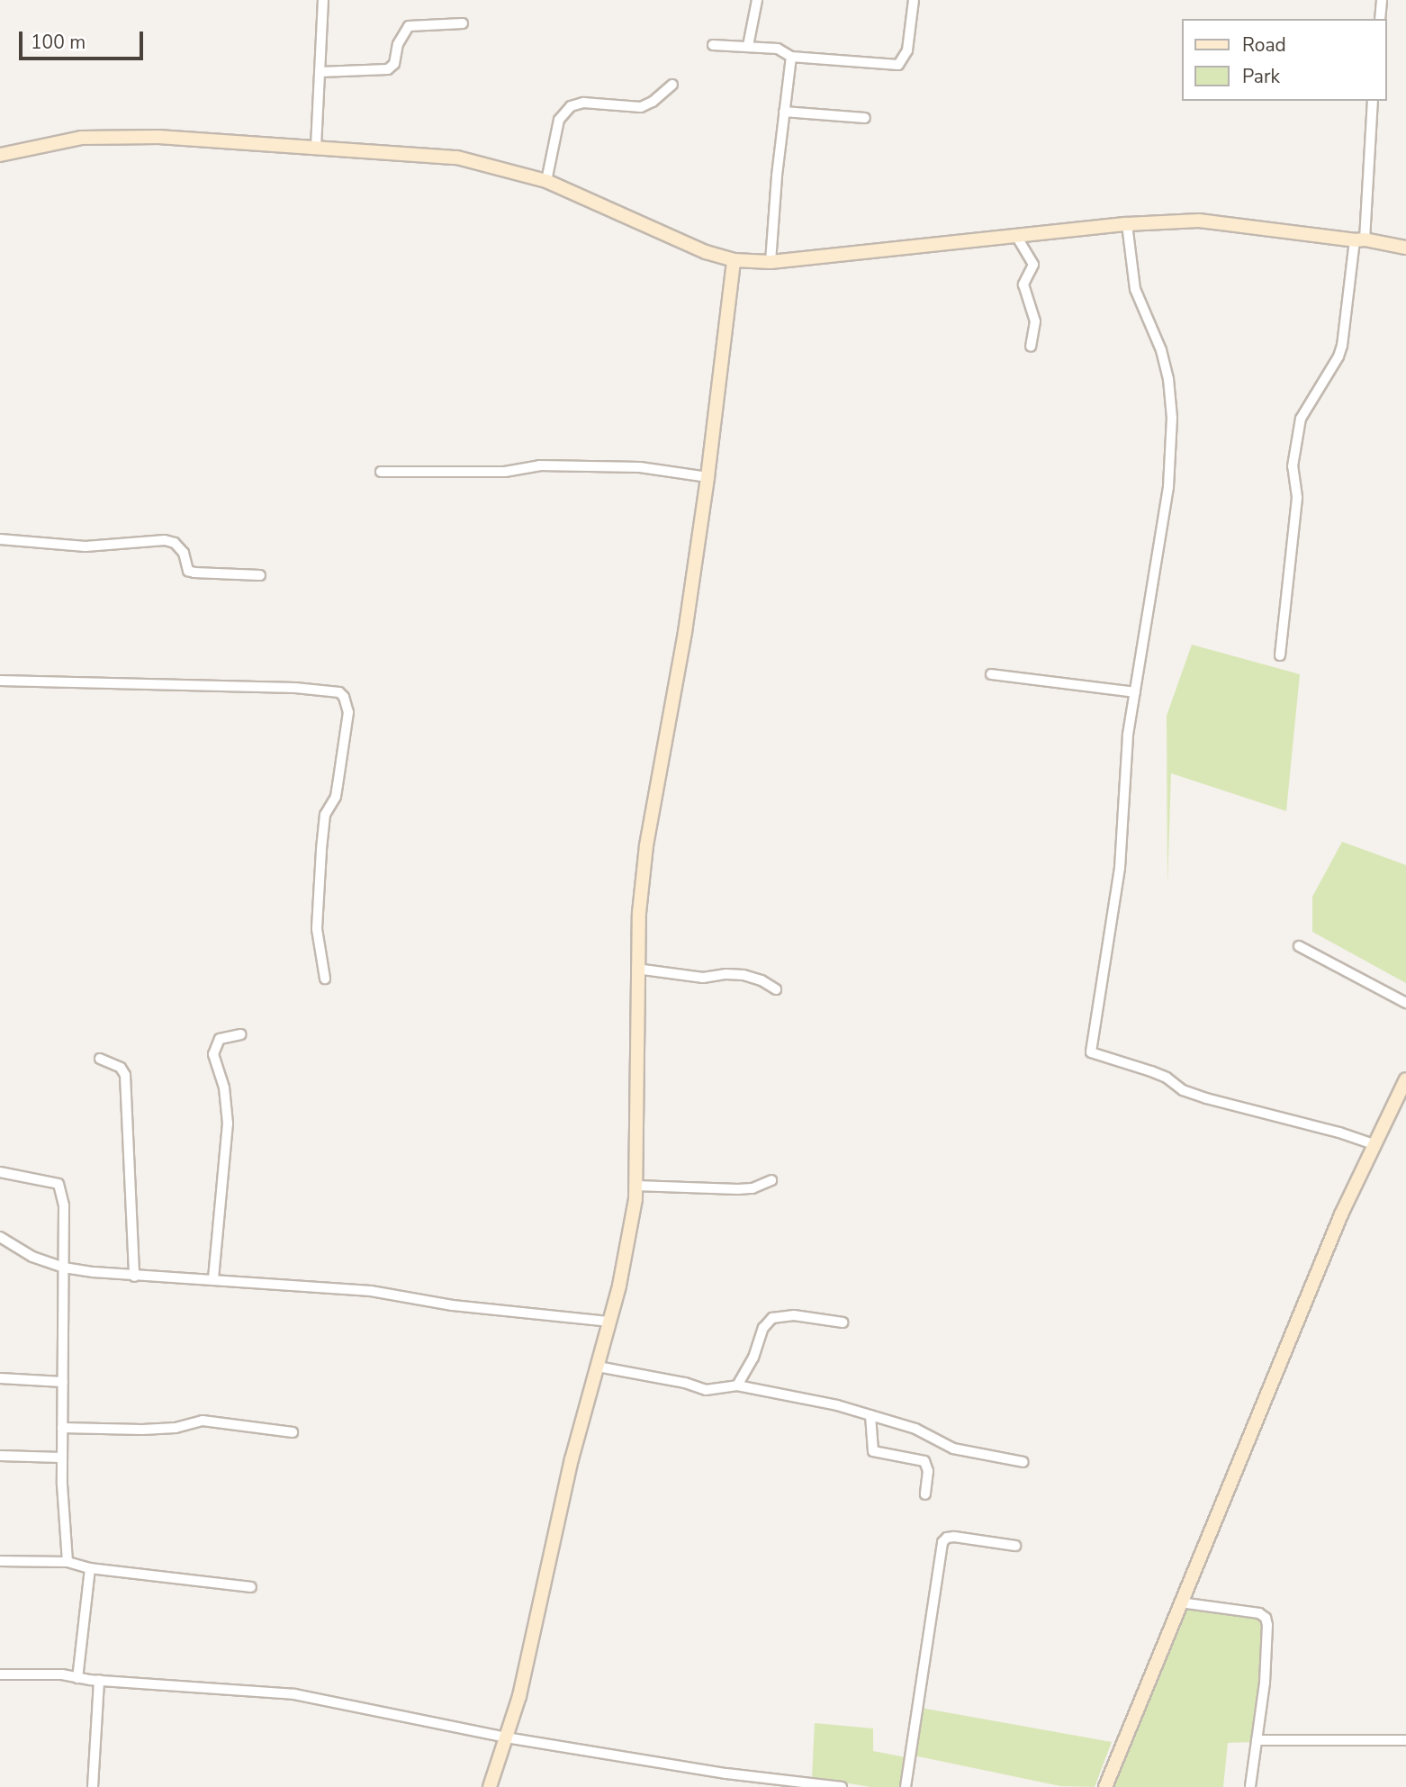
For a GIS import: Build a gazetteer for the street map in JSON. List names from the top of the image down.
{
  "legend": ["Road", "Park"],
  "scale_bar": "100 m"
}
